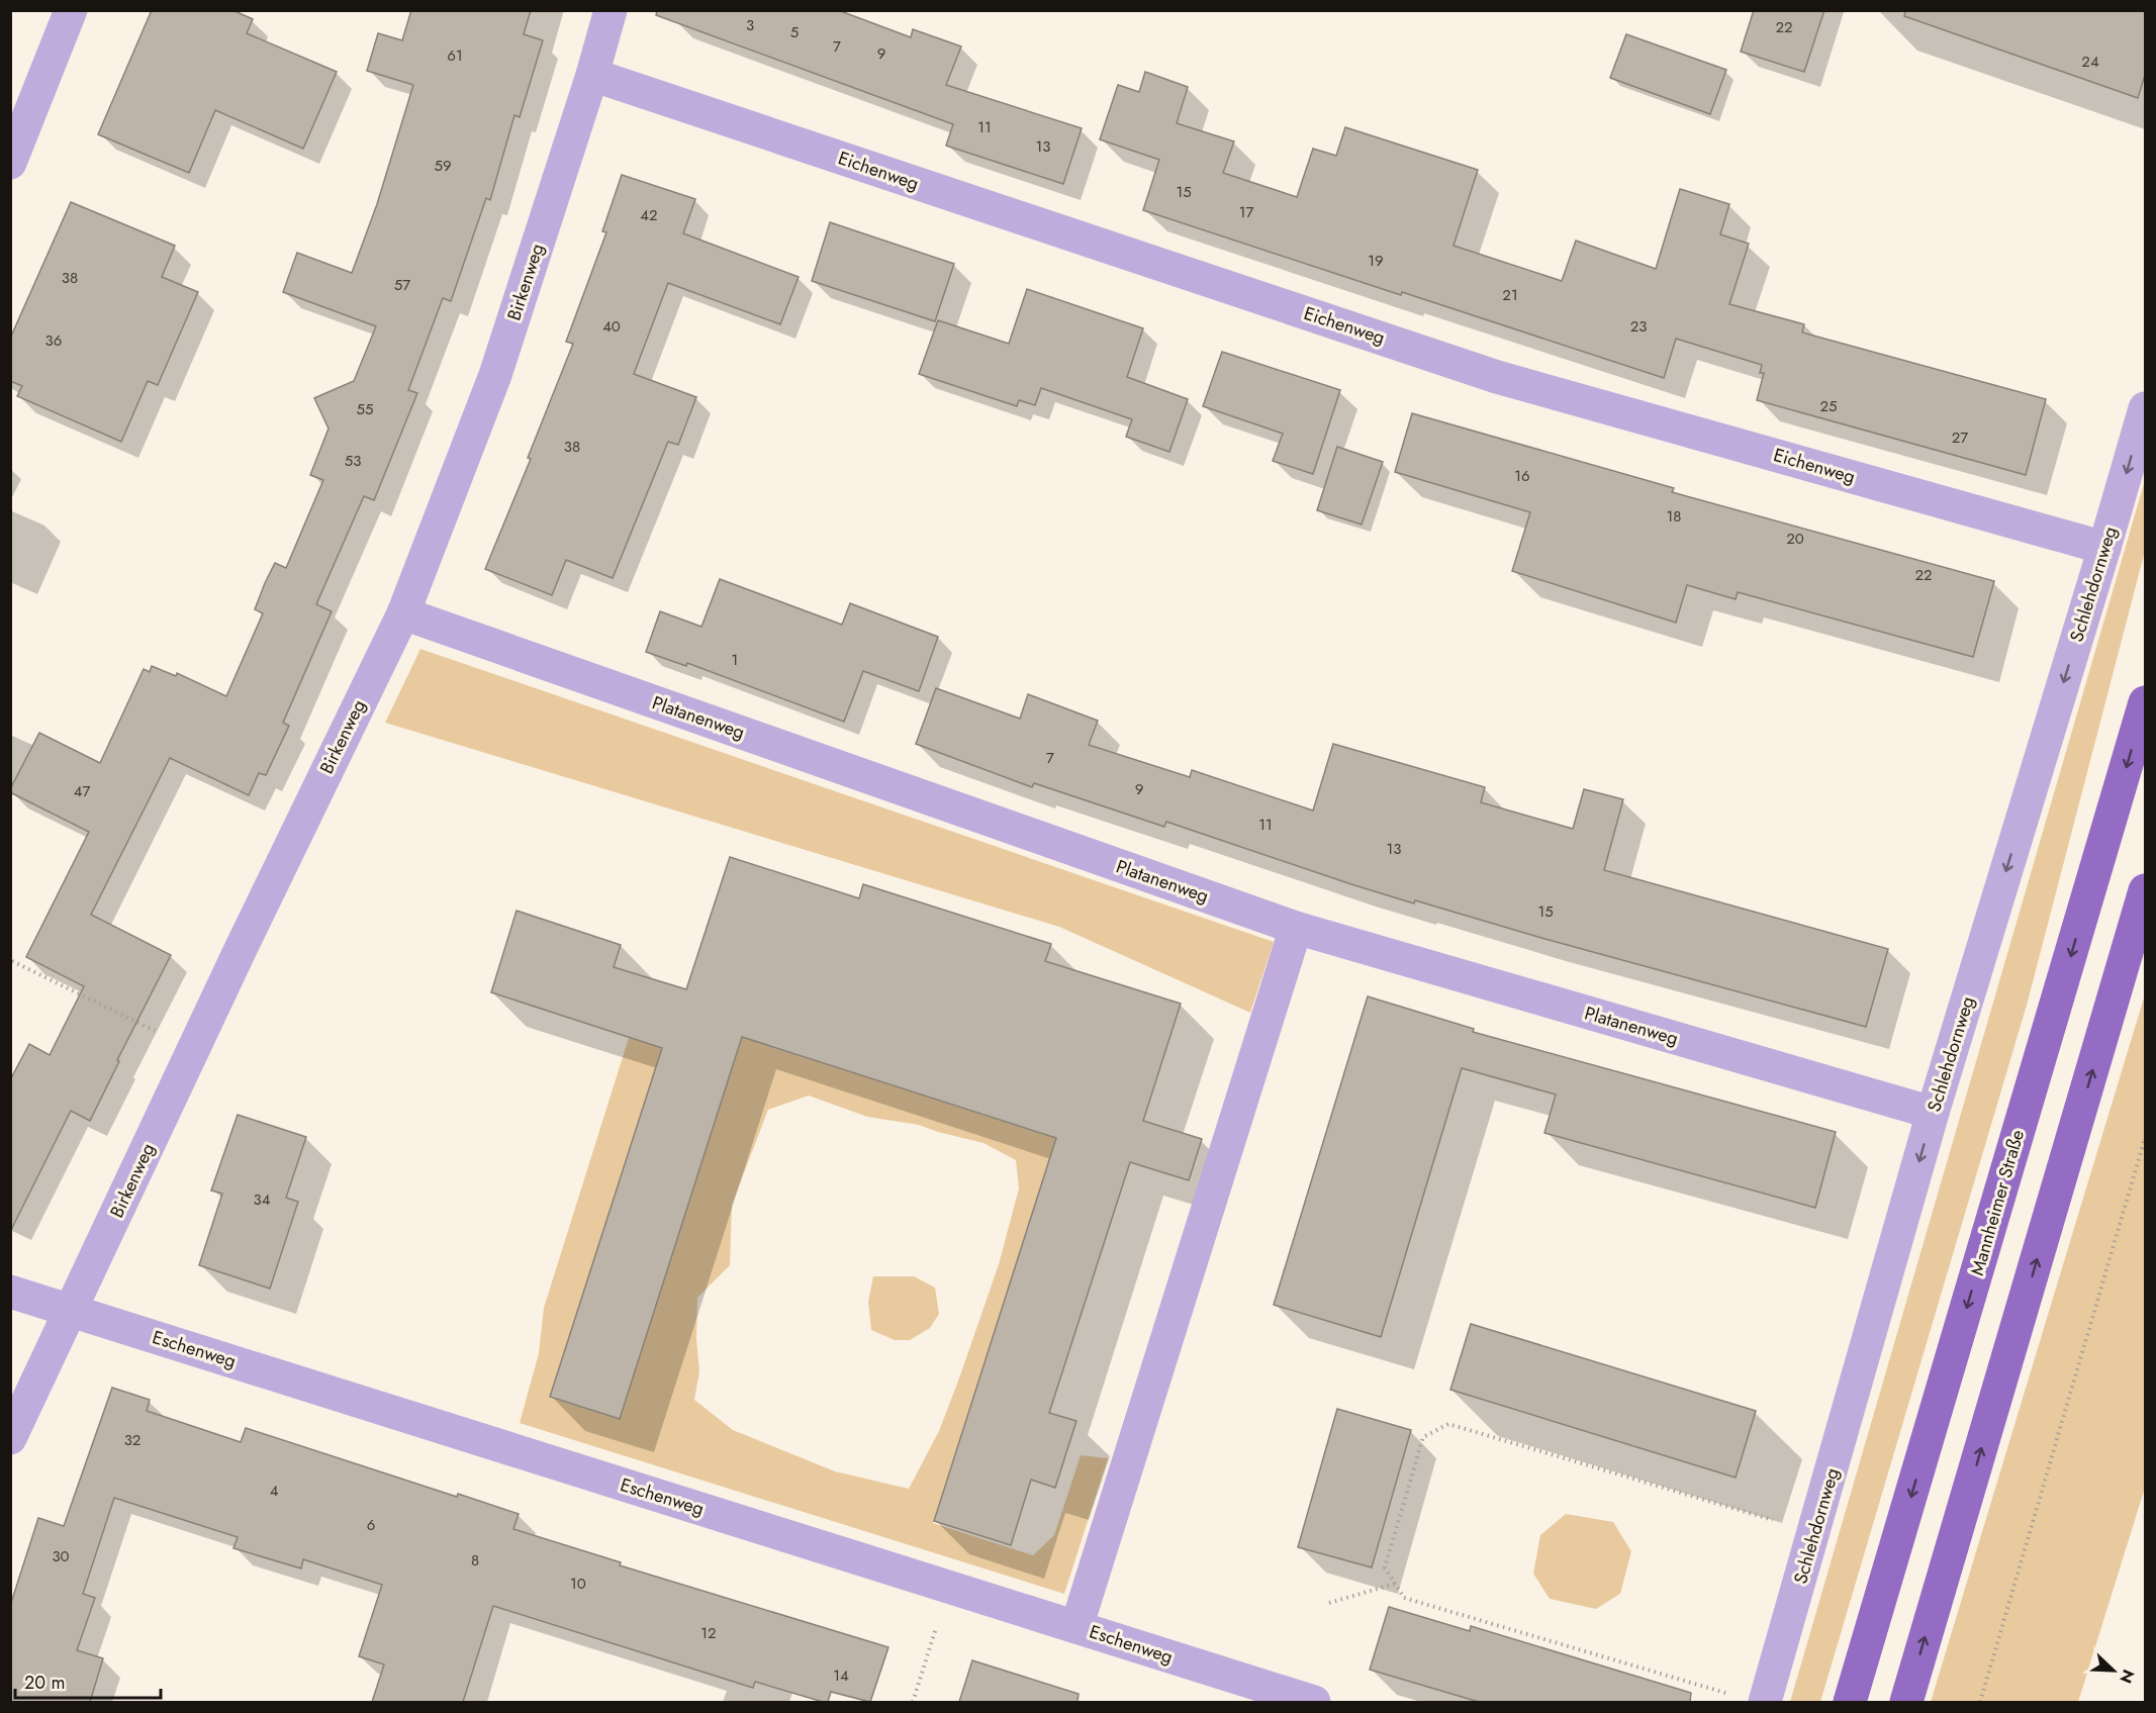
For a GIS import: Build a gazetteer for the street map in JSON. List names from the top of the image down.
{
  "streets": {
    "main road": ["Mannheimer Straße"],
    "street": [
      "Eichenweg",
      "Birkenweg",
      "Schlehdornweg",
      "Platanenweg",
      "Eschenweg"
    ]
  },
  "crossings": [
    ["Eichenweg", "Birkenweg"],
    ["Eichenweg", "Schlehdornweg"],
    ["Birkenweg", "Platanenweg"],
    ["Birkenweg", "Eschenweg"],
    ["Schlehdornweg", "Platanenweg"]
  ],
  "one_way": ["Schlehdornweg"],
  "house_numbers": [
    "3",
    "22",
    "5",
    "7",
    "9",
    "61",
    "24",
    "11",
    "13",
    "59",
    "15",
    "17",
    "42",
    "19",
    "38",
    "57",
    "21",
    "40",
    "23",
    "36",
    "25",
    "55",
    "27",
    "38",
    "53",
    "16",
    "18",
    "20",
    "22",
    "1",
    "7",
    "9",
    "47",
    "11",
    "13",
    "15",
    "34",
    "32",
    "4",
    "6",
    "30",
    "8",
    "10",
    "12",
    "14"
  ],
  "scale_bar": "20 m",
  "north": "bottom right"
}
